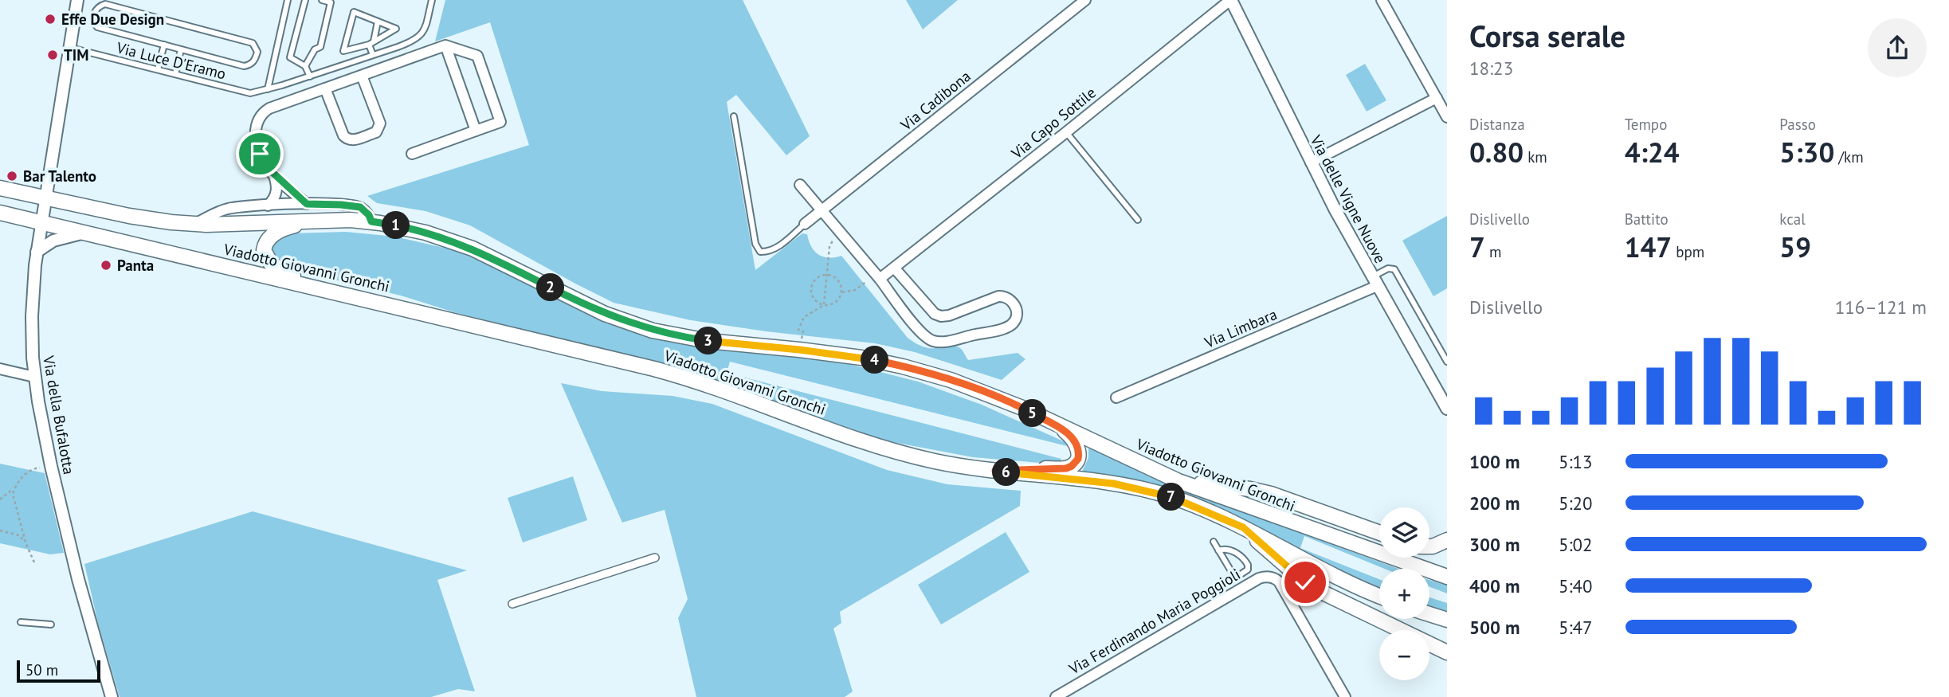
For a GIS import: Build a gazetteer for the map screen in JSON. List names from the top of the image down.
{
  "streets": {
    "main road": ["Viadotto Giovanni Gronchi"],
    "street": [
      "Via Cadibona",
      "Via Capo Sottile",
      "Via delle Vigne Nuove",
      "Via Limbara",
      "Via della Bufalotta",
      "Via Ferdinando Maria Poggioli"
    ],
    "lane": ["Via Luce D'Eramo"]
  },
  "crossings": [
    ["Via Luce D'Eramo", "Via della Bufalotta"],
    ["Via Capo Sottile", "Via delle Vigne Nuove"],
    ["Via delle Vigne Nuove", "Via Limbara"],
    ["Viadotto Giovanni Gronchi", "Via della Bufalotta"]
  ],
  "places": [
    "Effe Due Design",
    "TIM",
    "Bar Talento",
    "Panta"
  ],
  "scale_bar": "50 m",
  "page": {
    "heading": ["Corsa serale", "18:23"],
    "stats": [
      ["Distanza", "0.80 km"],
      ["Tempo", "4:24"],
      ["Passo", "5:30 /km"],
      ["Dislivello", "7 m"],
      ["Battito", "147 bpm"],
      ["kcal", "59"]
    ],
    "pins": [
      "1",
      "2",
      "3",
      "4",
      "5",
      "6",
      "7"
    ],
    "chart": ["Dislivello", "116–121 m"],
    "list": [
      {
        "name": "100 m",
        "note": "5:13"
      },
      {
        "name": "200 m",
        "note": "5:20"
      },
      {
        "name": "300 m",
        "note": "5:02"
      },
      {
        "name": "400 m",
        "note": "5:40"
      },
      {
        "name": "500 m",
        "note": "5:47"
      }
    ],
    "map_buttons": ["+", "−"],
    "scale": "50 m"
  }
}
